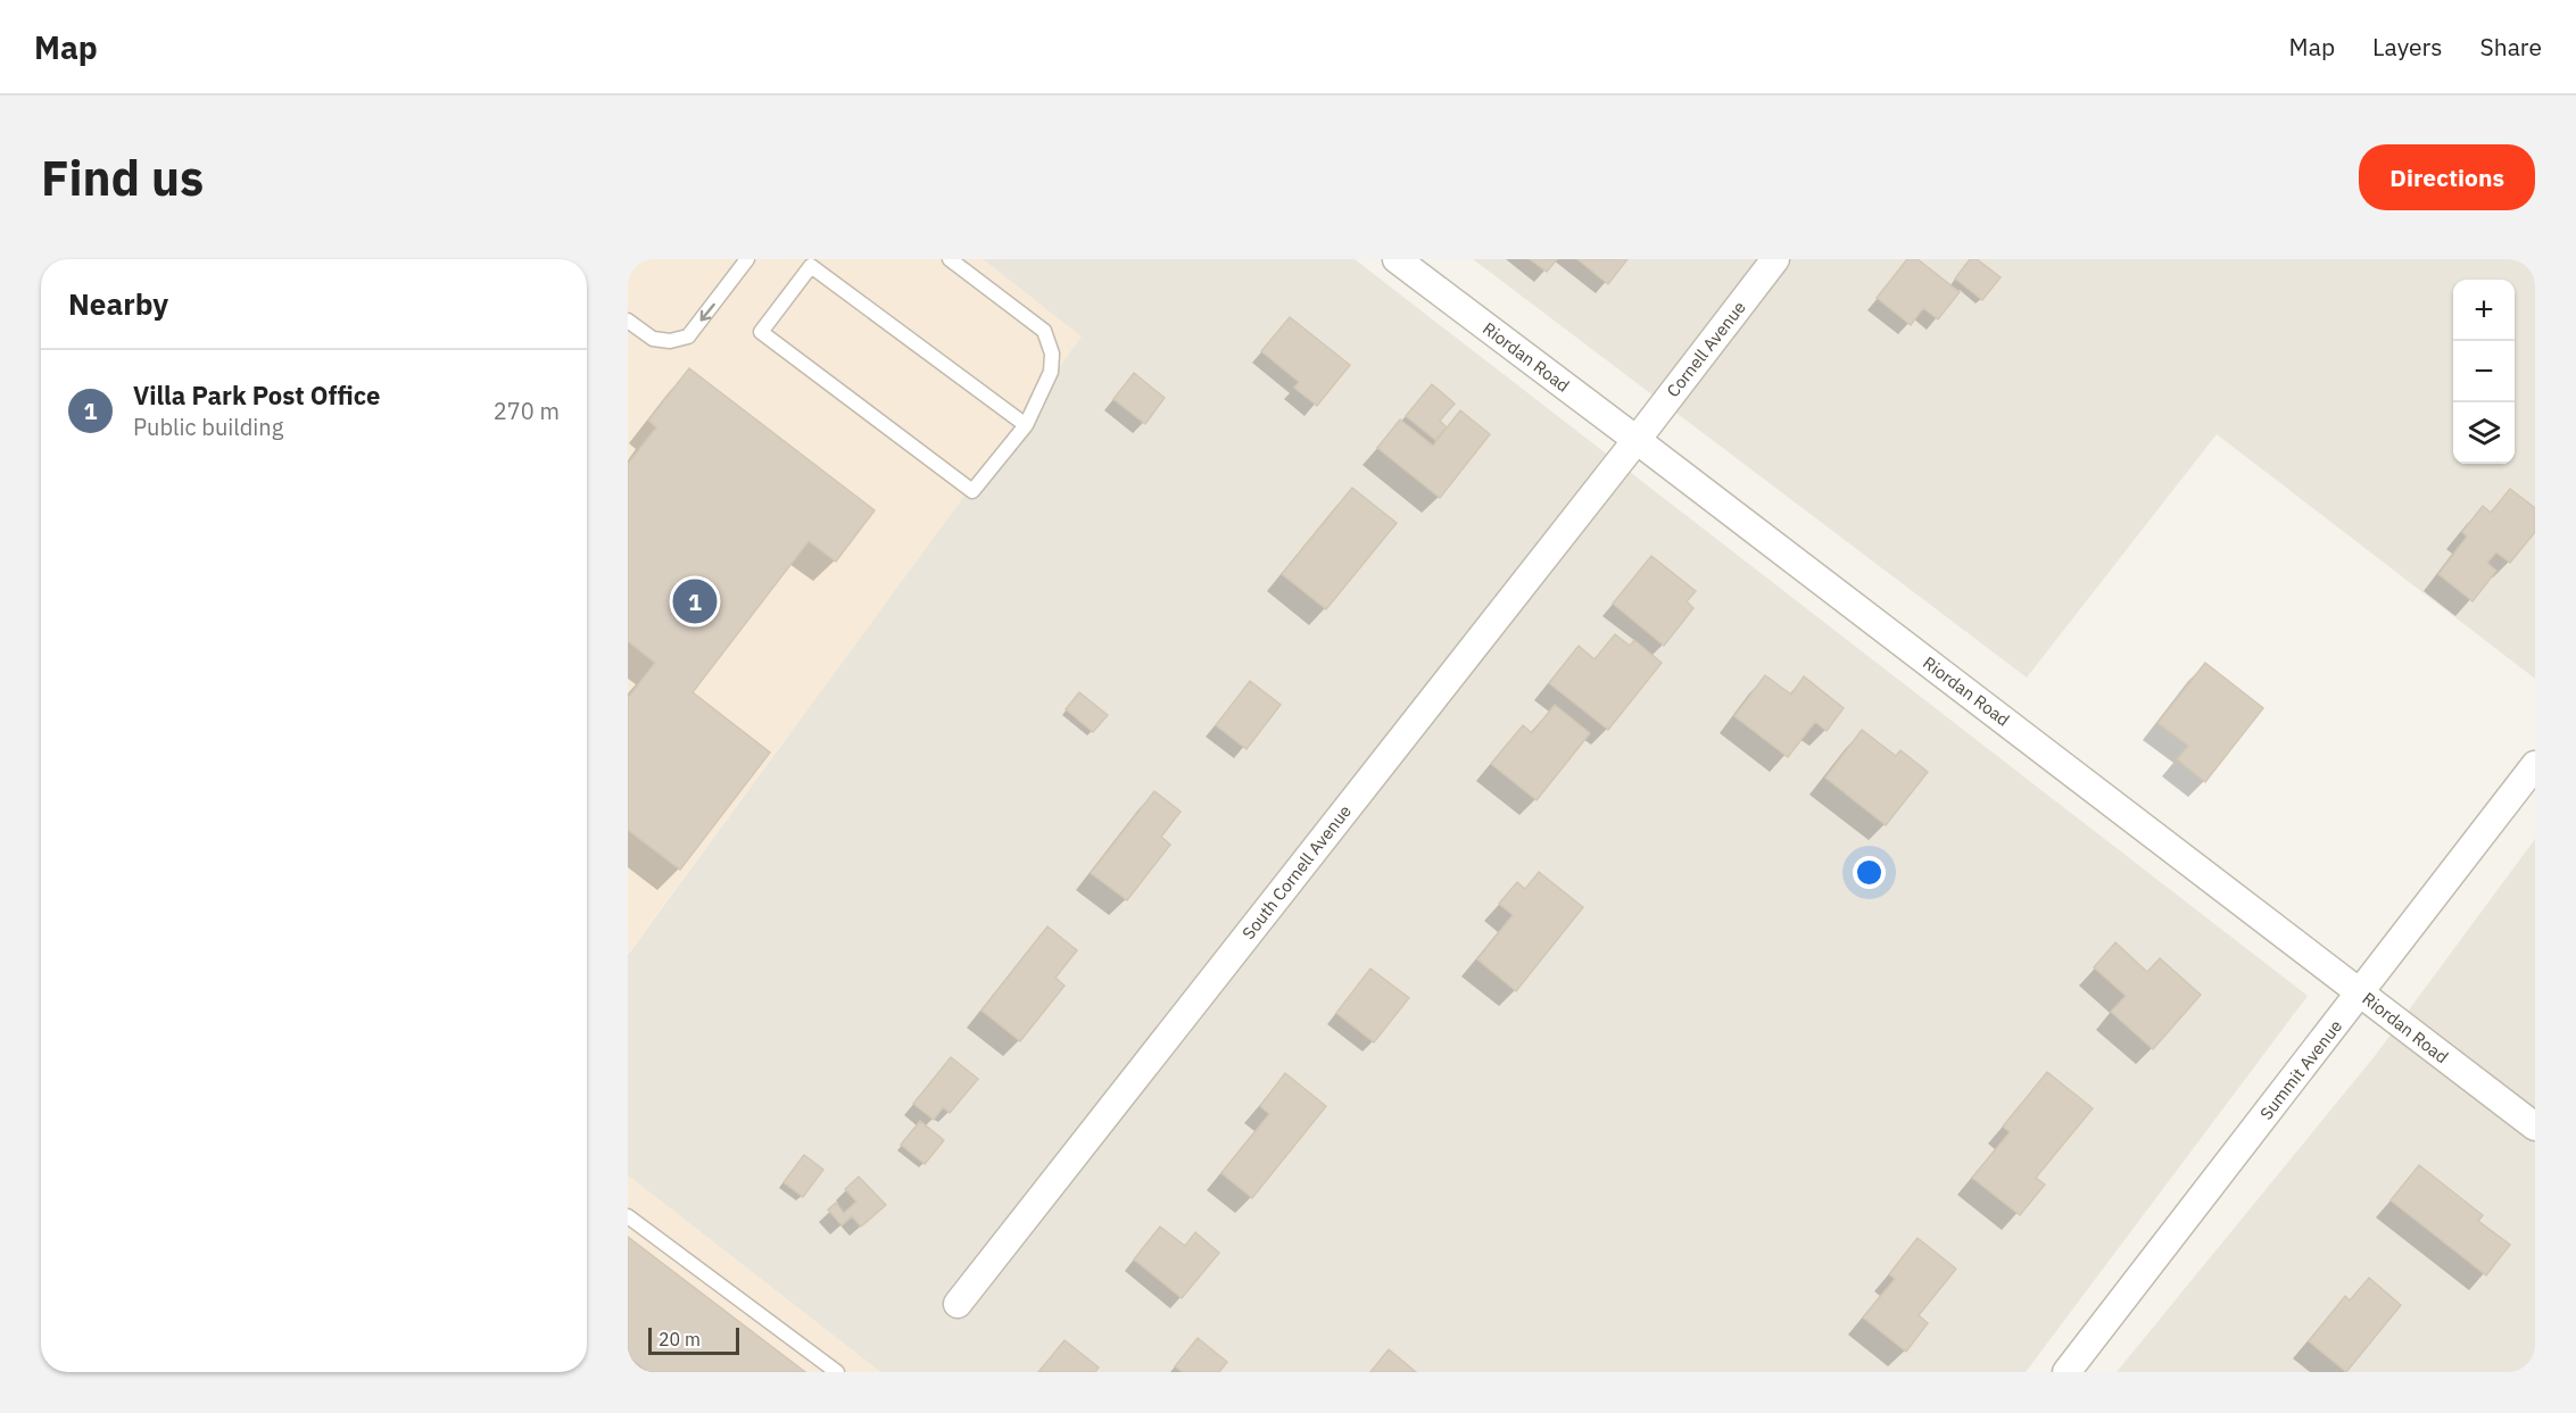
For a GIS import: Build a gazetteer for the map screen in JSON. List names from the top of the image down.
{
  "streets": {
    "street": [
      "Cornell Avenue",
      "Riordan Road",
      "South Cornell Avenue",
      "Summit Avenue"
    ]
  },
  "crossings": [
    ["Cornell Avenue", "Riordan Road"],
    ["Cornell Avenue", "South Cornell Avenue"],
    ["Riordan Road", "South Cornell Avenue"],
    ["Riordan Road", "Summit Avenue"]
  ],
  "scale_bar": "20 m",
  "page": {
    "header": "Map",
    "nav": ["Map", "Layers", "Share"],
    "buttons": "Directions",
    "title": "Find us",
    "heading": "Nearby",
    "map_buttons": ["+", "−"],
    "list": [
      {
        "mark": "1",
        "name": "Villa Park Post Office",
        "note": "Public building",
        "value": "270 m"
      }
    ],
    "pins": "1",
    "scale": "20 m"
  }
}
